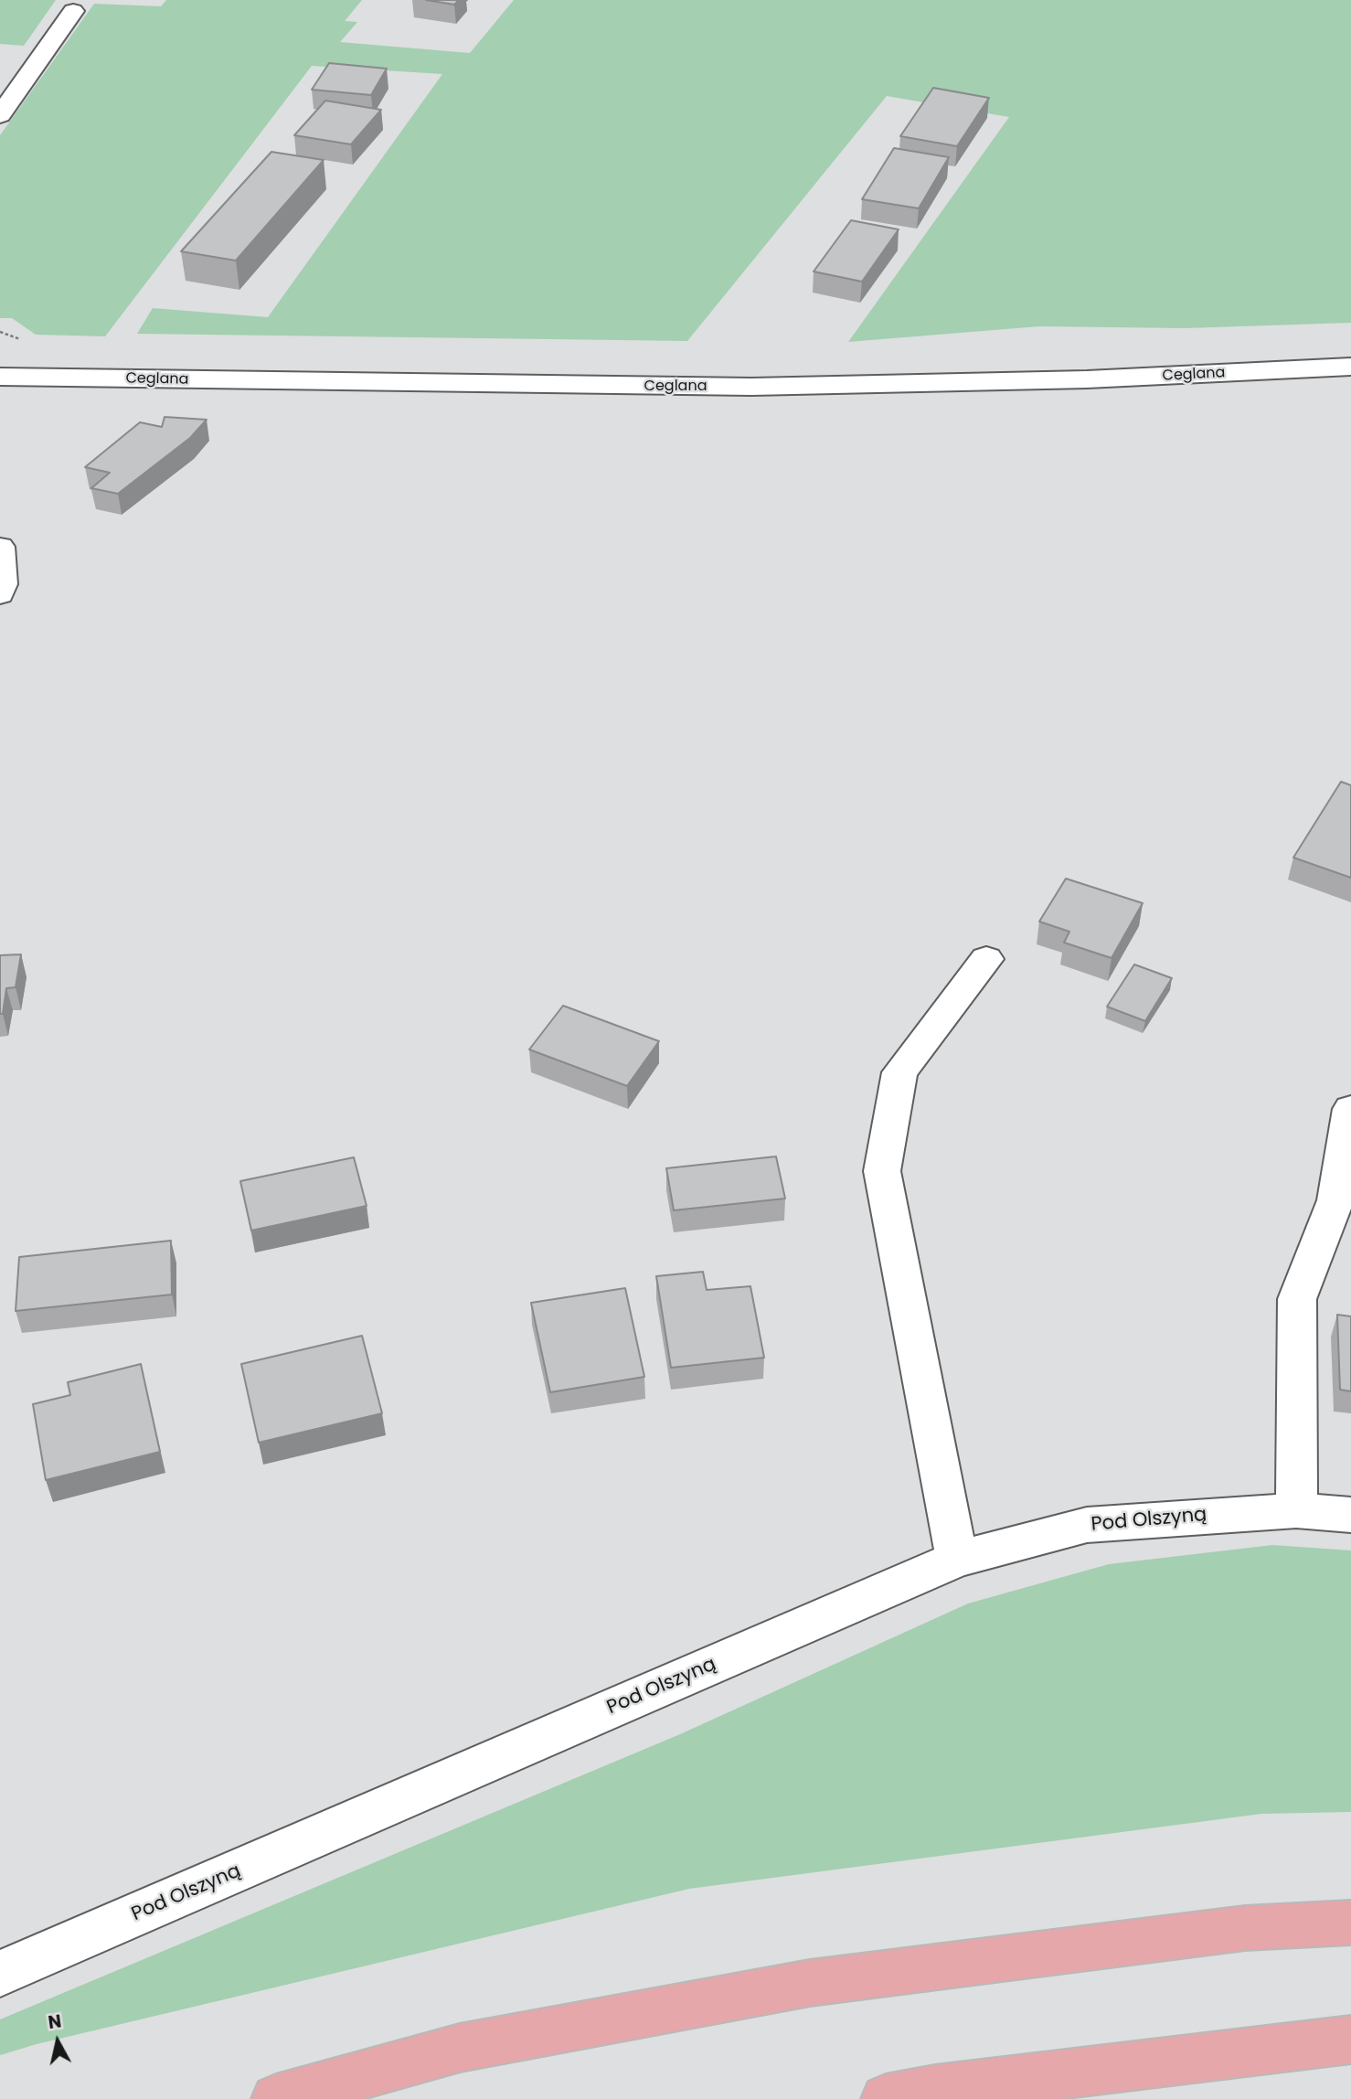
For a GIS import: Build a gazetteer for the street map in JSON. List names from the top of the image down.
{
  "streets": {
    "street": ["Ceglana", "Pod Olszyną"]
  },
  "north": "top"
}
